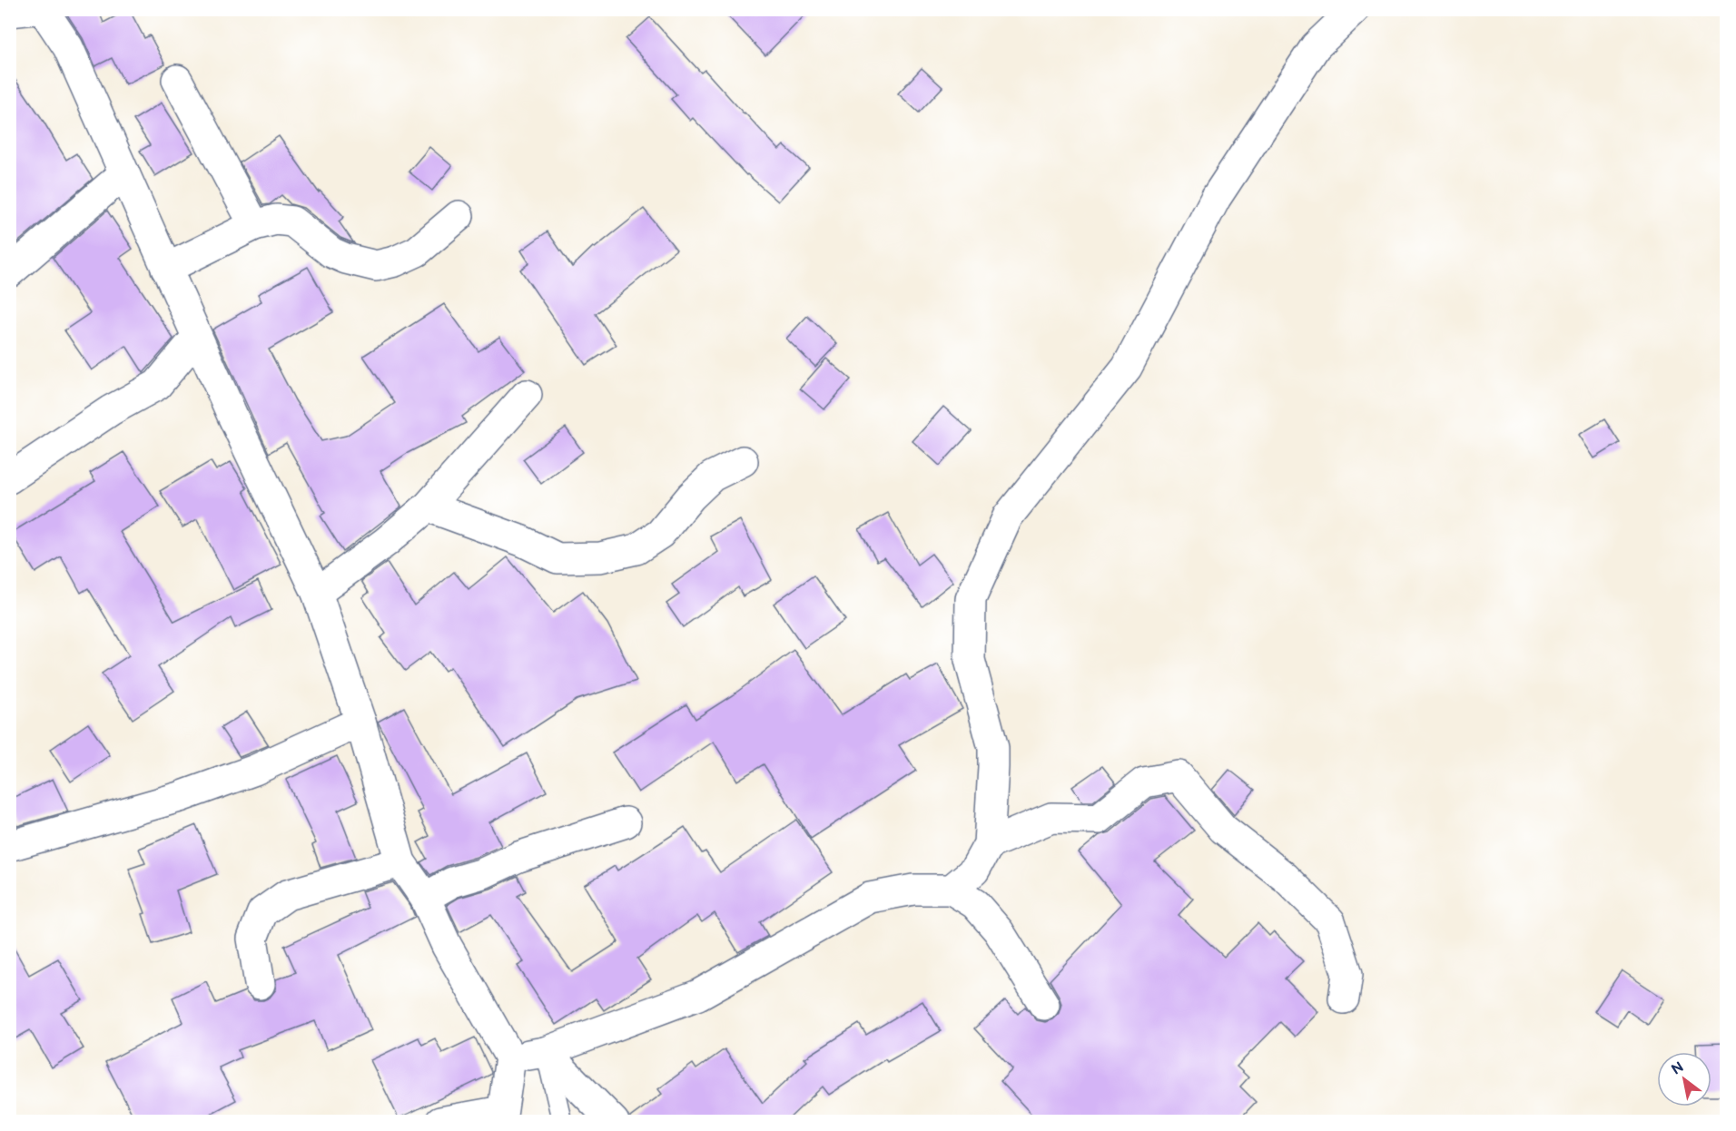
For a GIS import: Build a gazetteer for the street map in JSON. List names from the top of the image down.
{
  "north": "top left"
}
